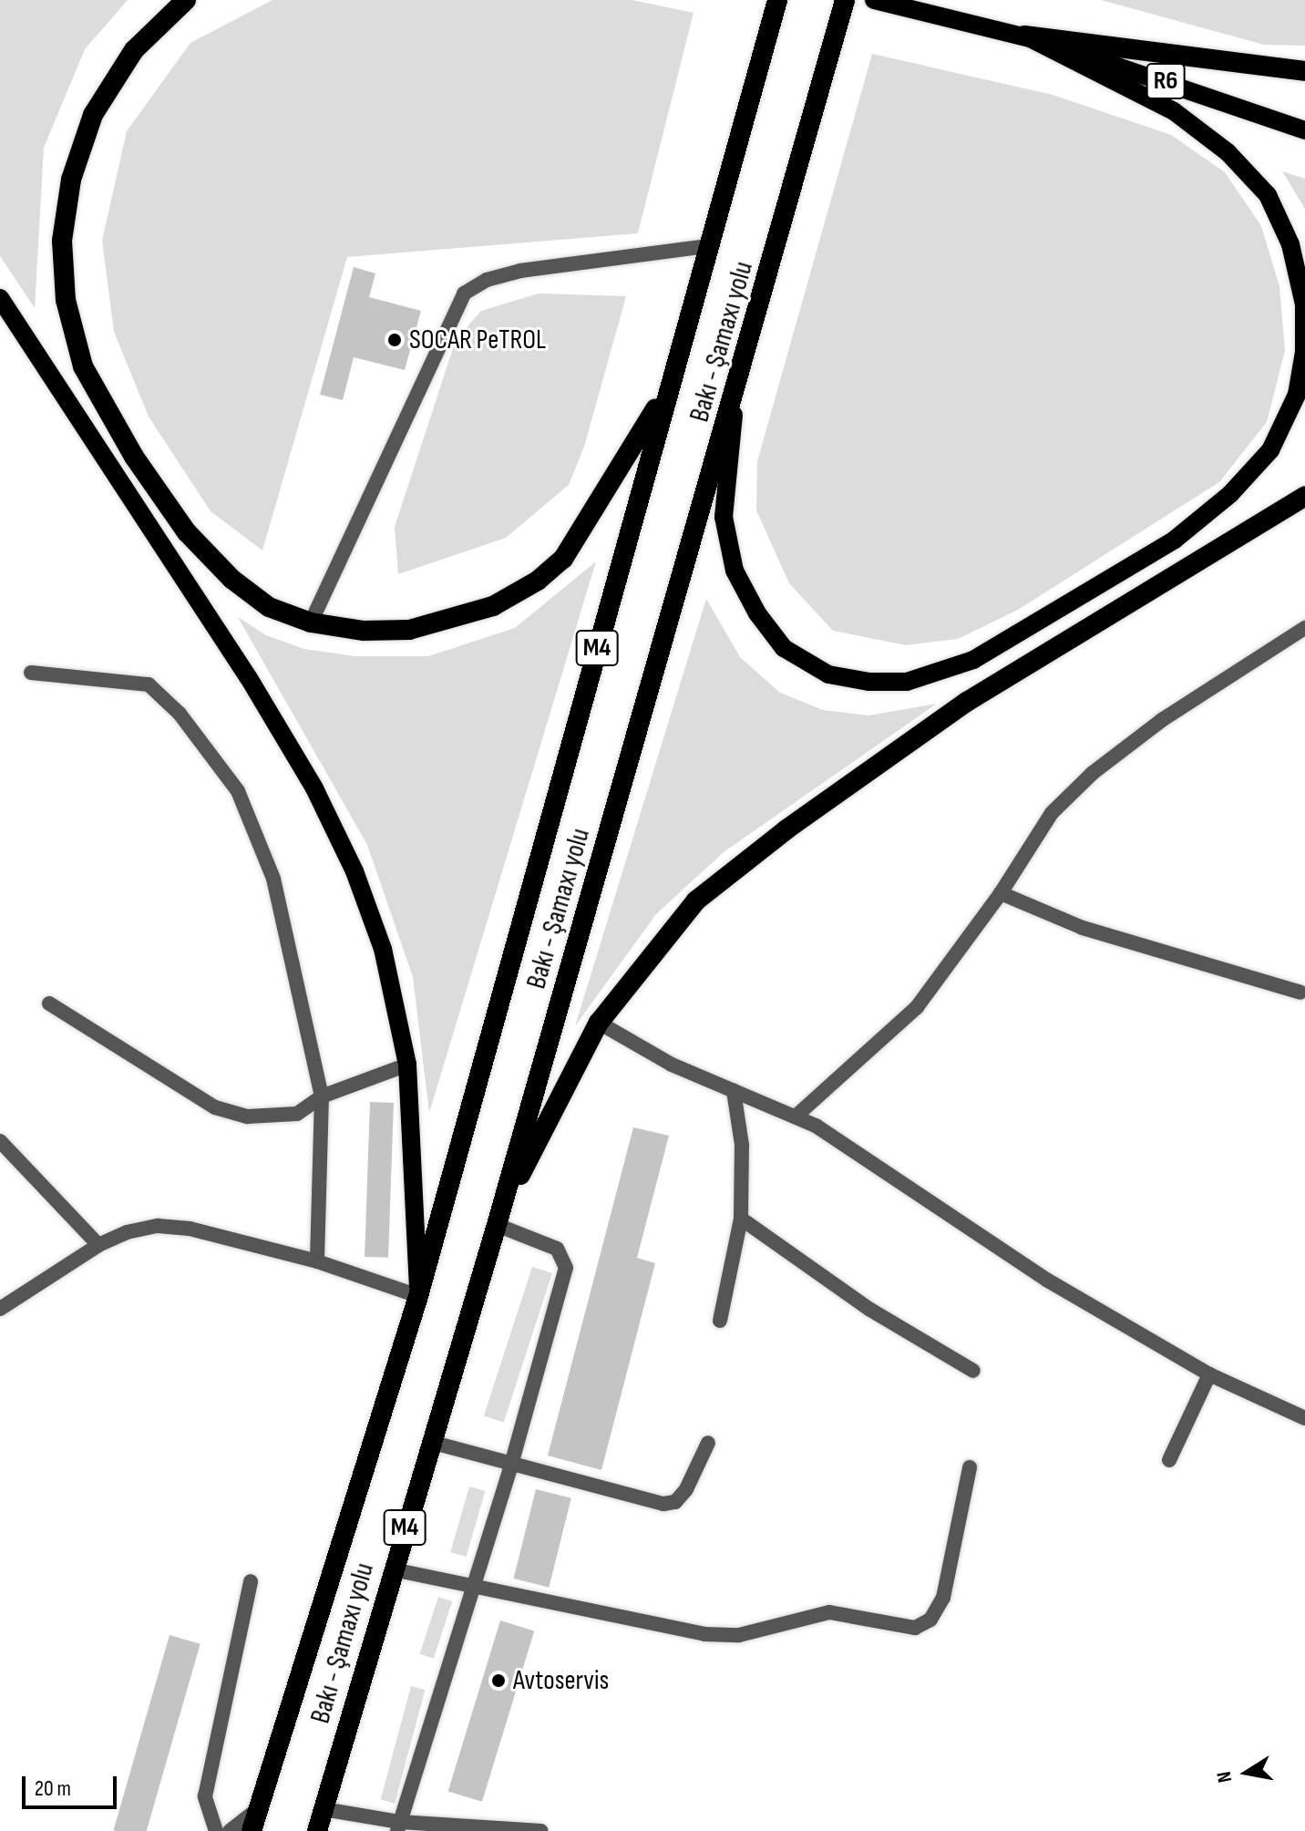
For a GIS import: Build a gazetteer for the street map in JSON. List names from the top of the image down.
{
  "streets": {
    "highway": ["Bakı - Şamaxı yolu", "M4"],
    "main road": ["R6"]
  },
  "places": ["SOCAR PeTROL", "Avtoservis"],
  "scale_bar": "20 m",
  "north": "left"
}
